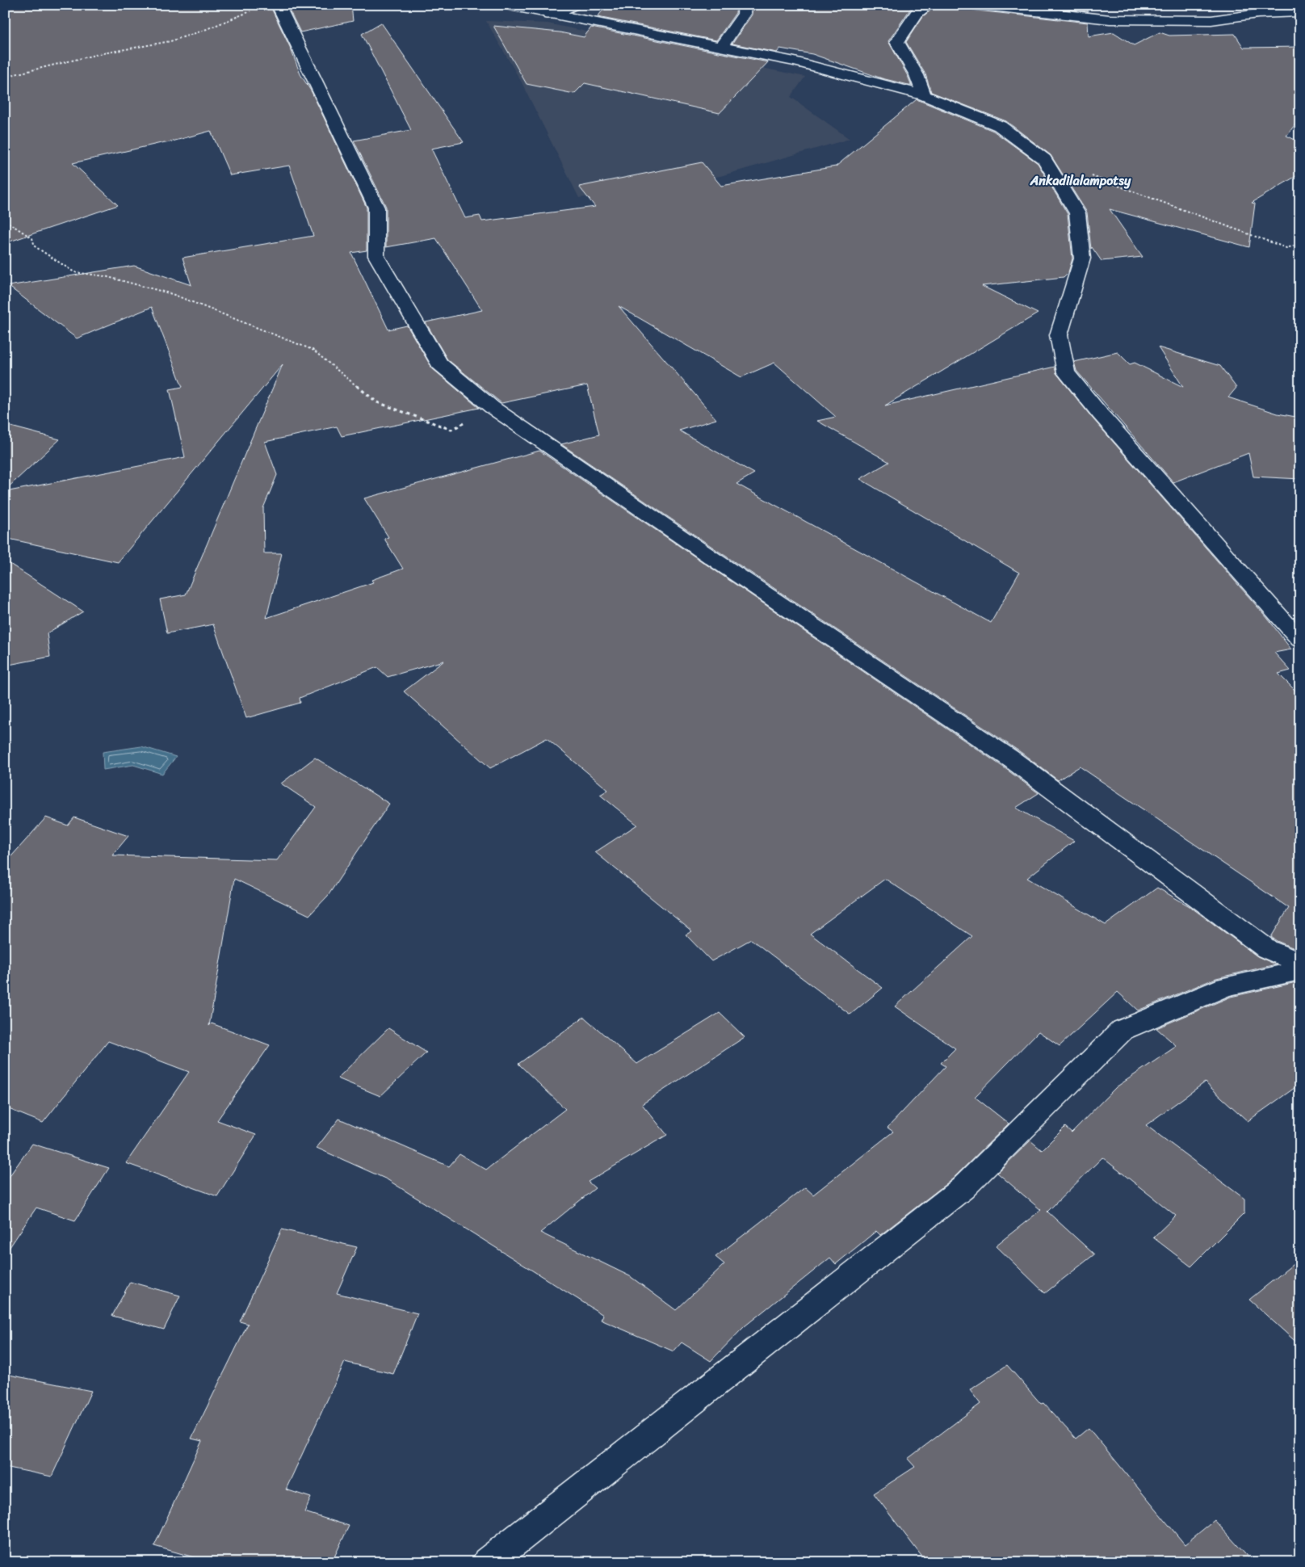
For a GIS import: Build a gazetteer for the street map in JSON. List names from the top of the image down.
{
  "districts": ["Ankadilalampotsy"]
}
